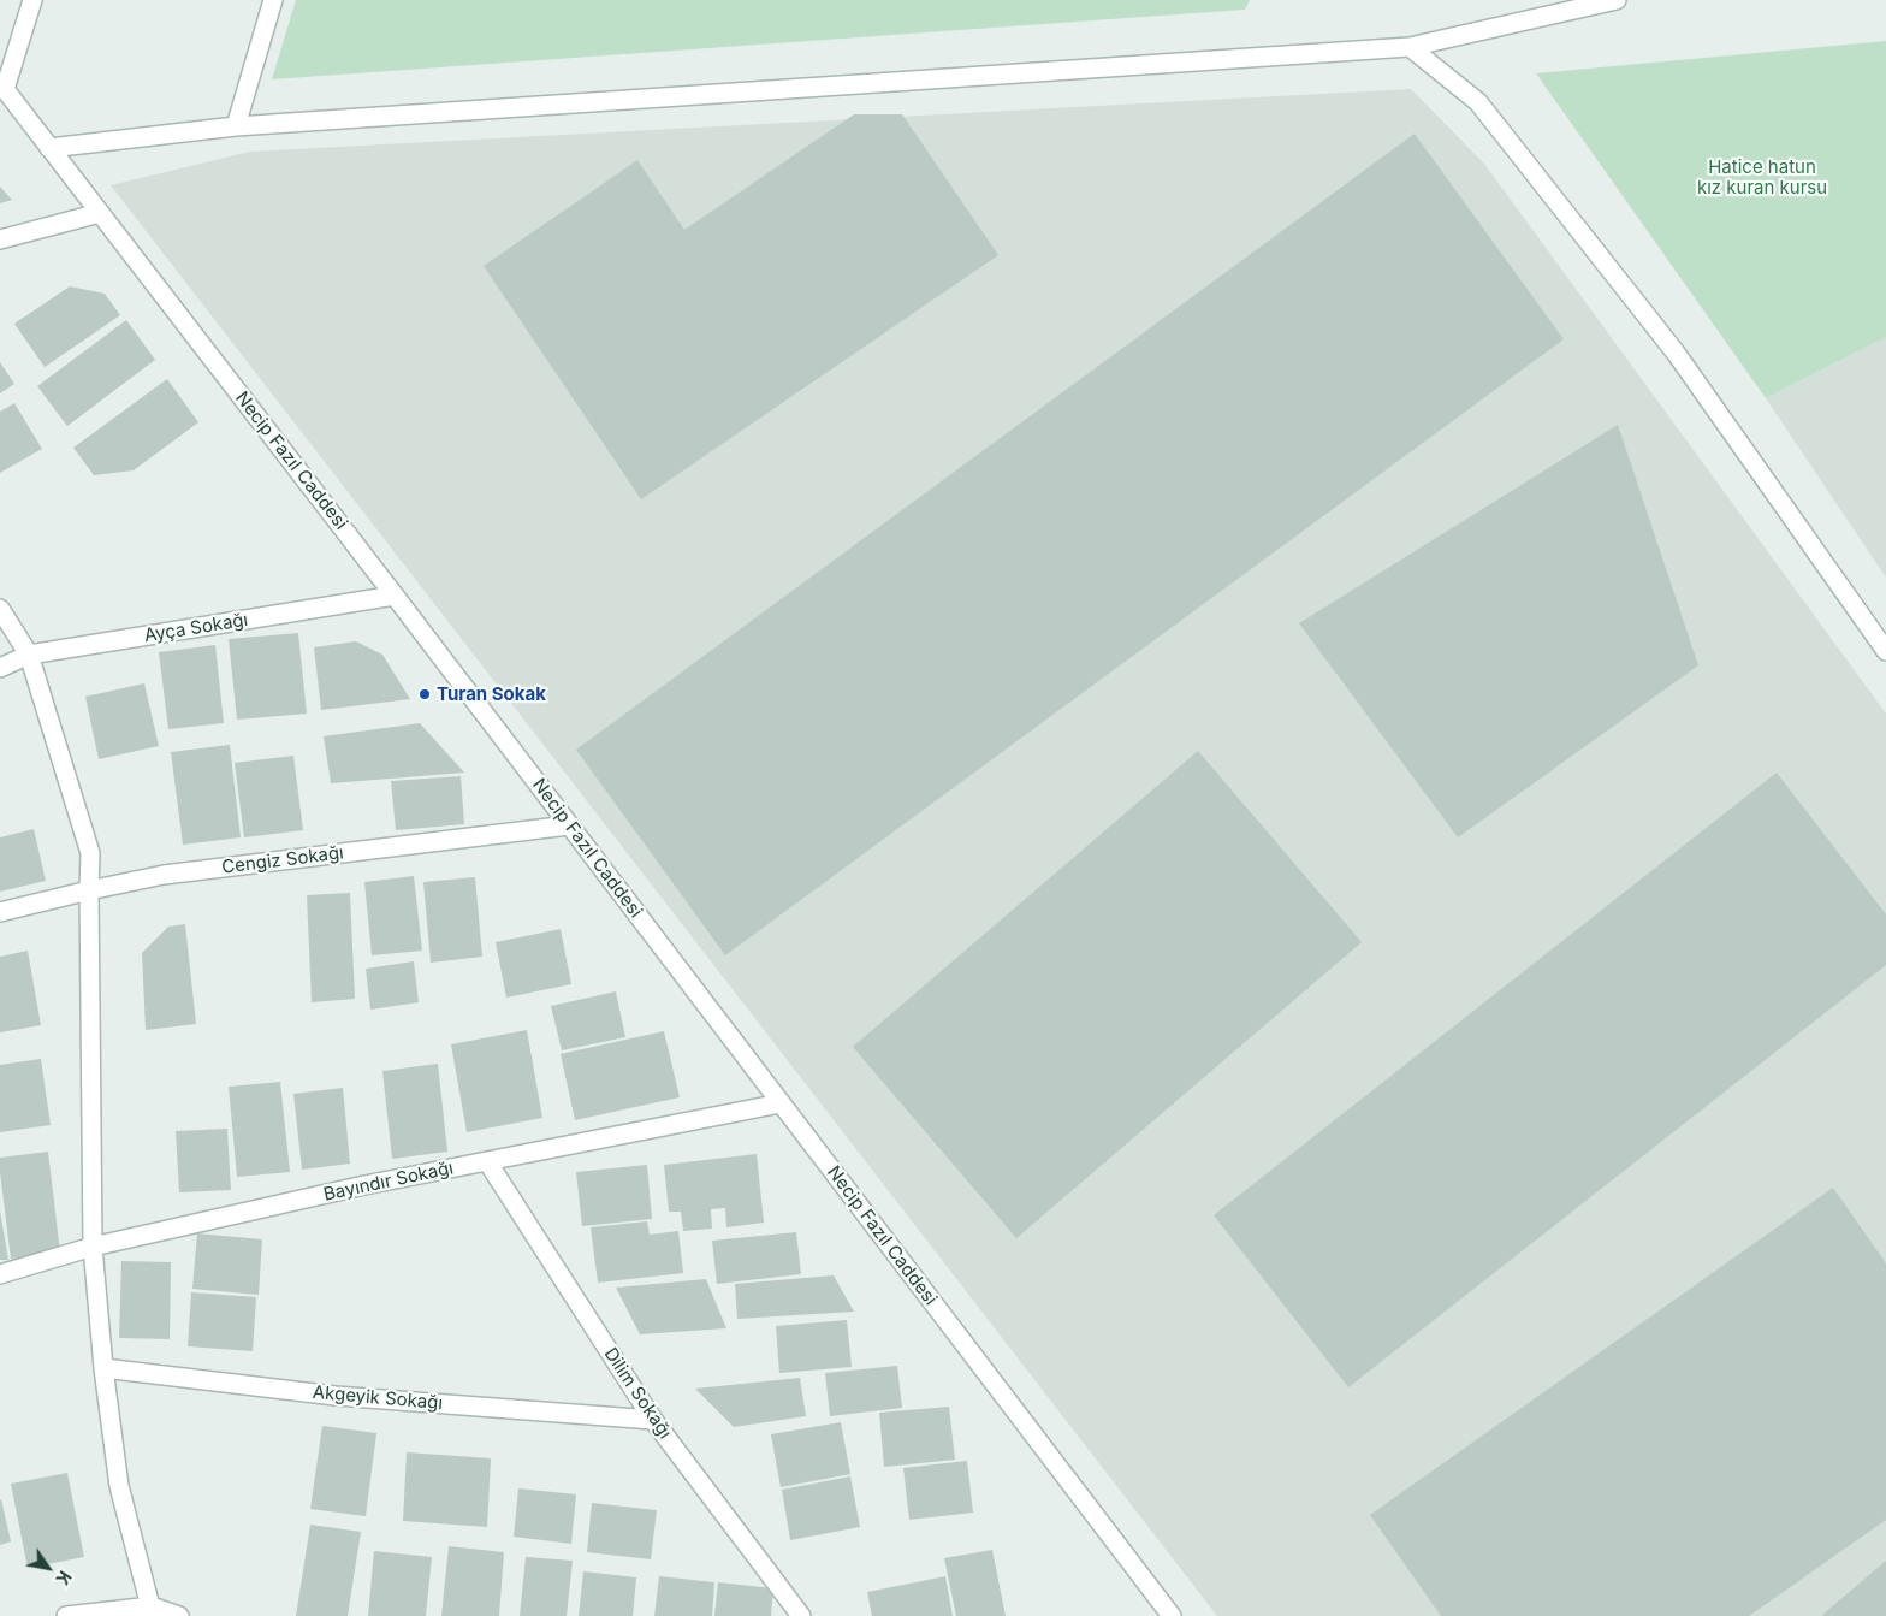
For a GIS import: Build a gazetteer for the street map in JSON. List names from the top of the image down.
{
  "streets": {
    "street": [
      "Necip Fazıl Caddesi",
      "Ayça Sokağı",
      "Cengiz Sokağı",
      "Bayındır Sokağı",
      "Dilim Sokağı",
      "Akgeyik Sokağı"
    ]
  },
  "crossings": [
    ["Necip Fazıl Caddesi", "Ayça Sokağı"],
    ["Necip Fazıl Caddesi", "Cengiz Sokağı"],
    ["Necip Fazıl Caddesi", "Bayındır Sokağı"],
    ["Bayındır Sokağı", "Dilim Sokağı"],
    ["Dilim Sokağı", "Akgeyik Sokağı"]
  ],
  "parks": ["Hatice hatun kız kuran kursu"],
  "places": ["Turan Sokak"],
  "north": "bottom right"
}
